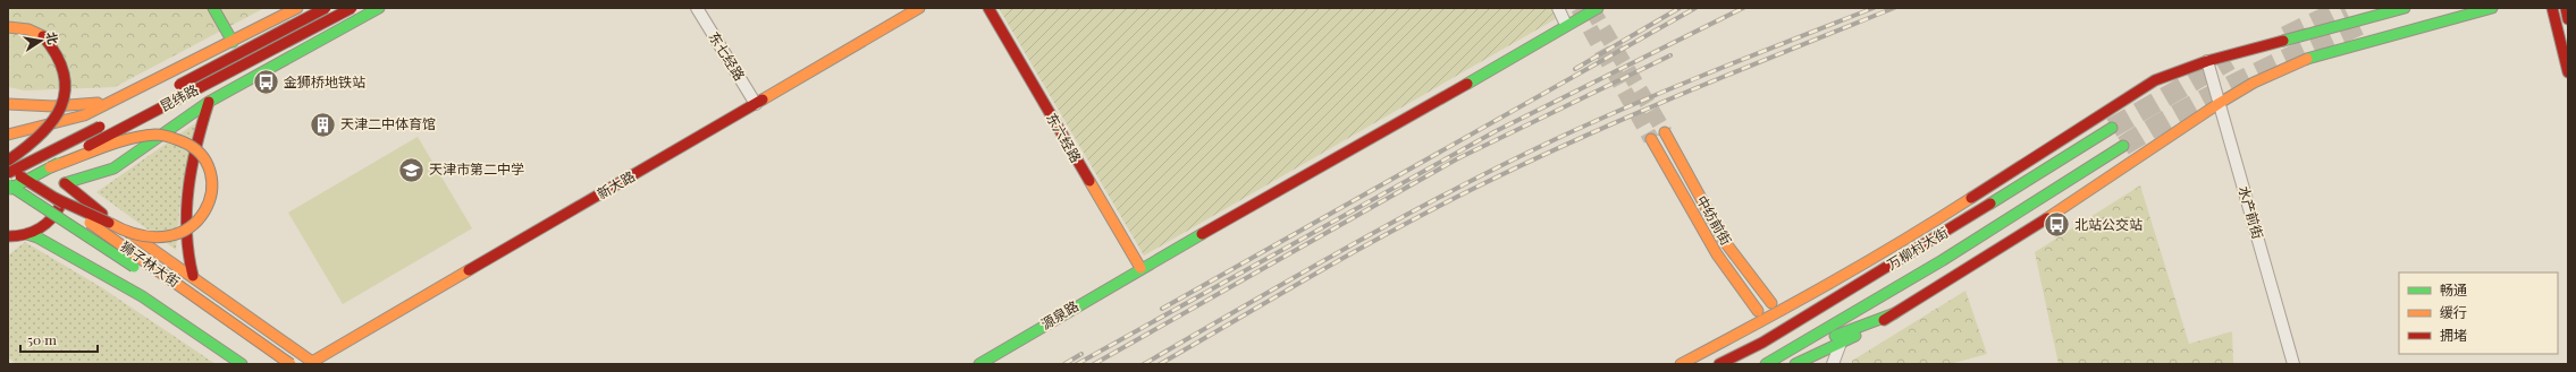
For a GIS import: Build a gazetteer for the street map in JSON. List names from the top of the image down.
{
  "streets": {
    "main road": [
      "昆纬路",
      "东六经路",
      "新大路",
      "中纺前街",
      "万柳村大街",
      "狮子林大街",
      "源泉路"
    ],
    "street": ["东七经路", "水产前街"]
  },
  "crossings": [
    ["东七经路", "新大路"],
    ["东六经路", "源泉路"]
  ],
  "places": {
    "bus stop": ["金狮桥地铁站", "北站公交站"],
    "building": ["天津二中体育馆"],
    "school or university": ["天津市第二中学"]
  },
  "legend": ["畅通", "缓行", "拥堵"],
  "scale_bar": "50 m",
  "north": "right"
}
